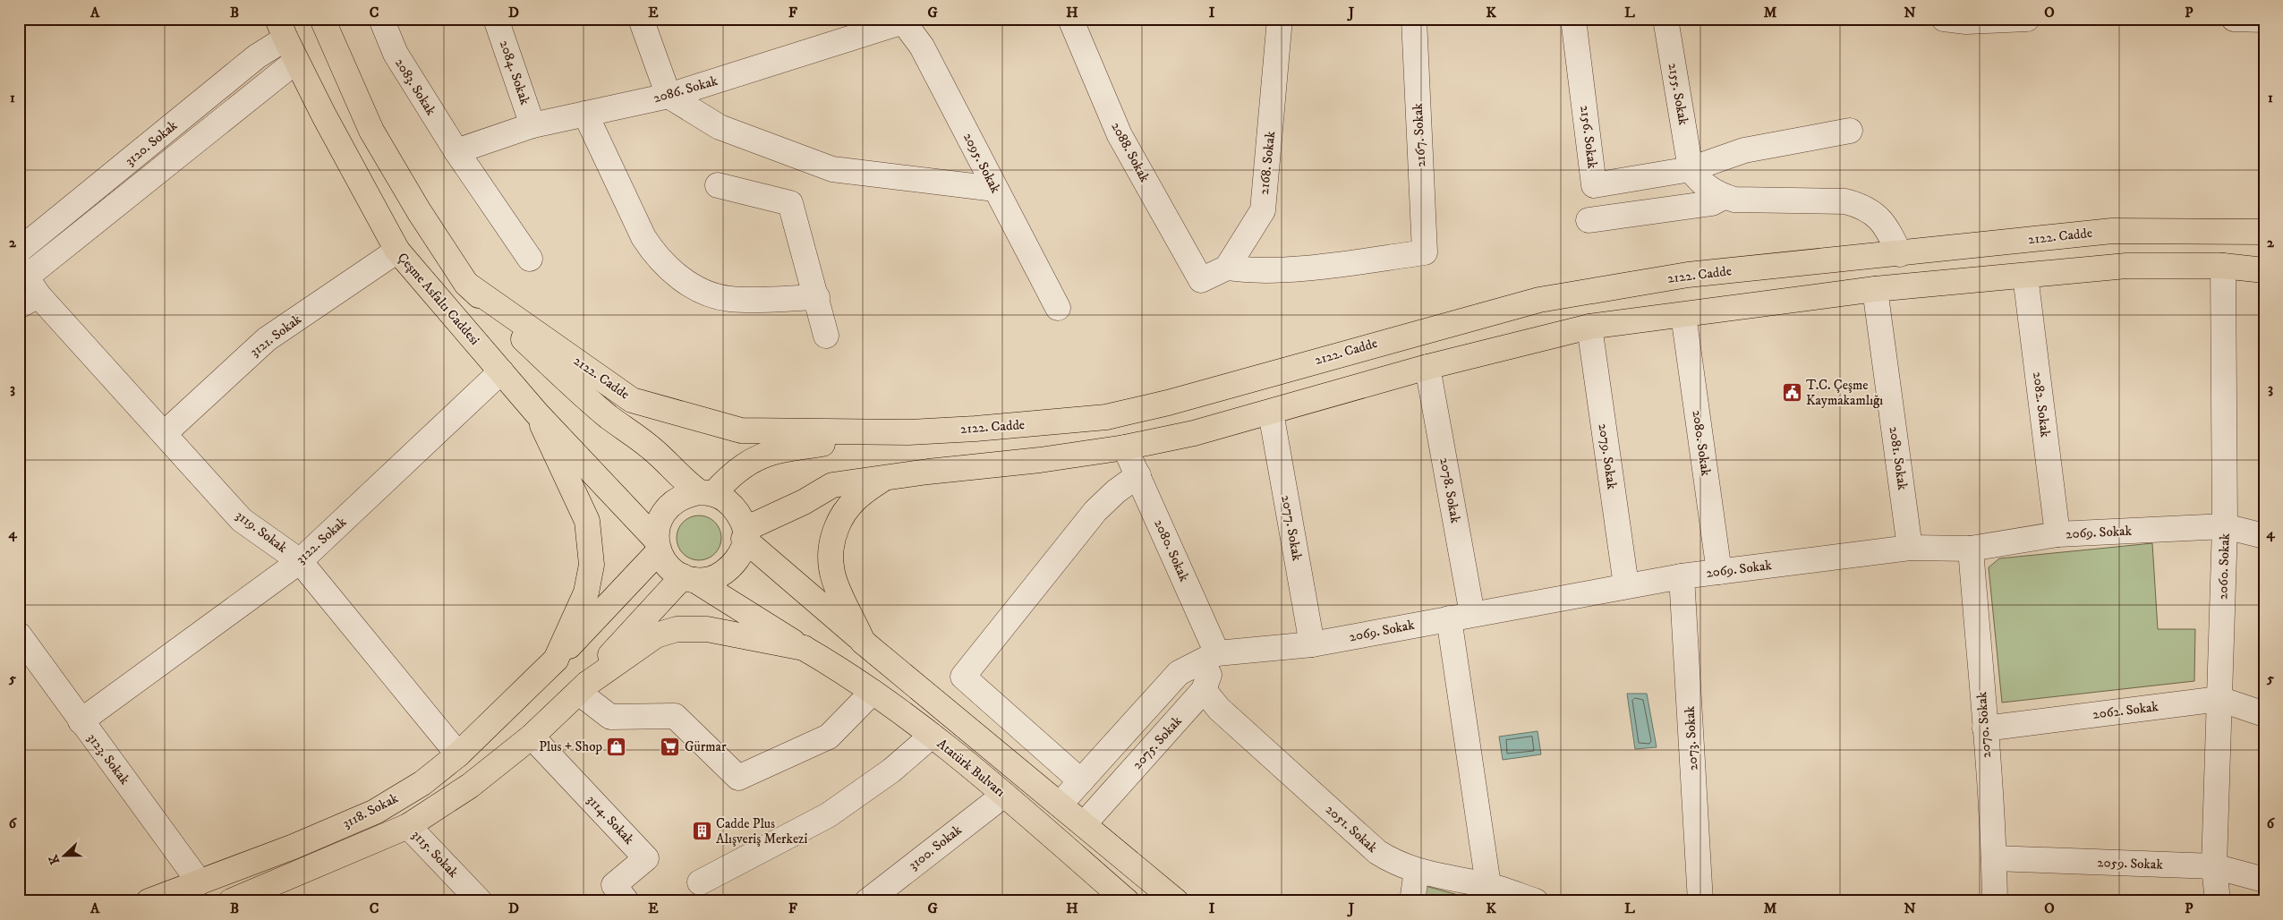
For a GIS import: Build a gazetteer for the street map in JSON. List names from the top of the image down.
{
  "streets": {
    "main road": [
      "2122. Cadde",
      "Çeşme Asfaltı Caddesi",
      "Atatürk Bulvarı",
      "3118. Sokak"
    ],
    "street": [
      "2084. Sokak",
      "2083. Sokak",
      "2086. Sokak",
      "2155. Sokak",
      "2167. Sokak",
      "2156. Sokak",
      "3120. Sokak",
      "2088. Sokak",
      "2095. Sokak",
      "2168. Sokak",
      "3121. Sokak",
      "2082. Sokak",
      "2080. Sokak",
      "2079. Sokak",
      "2081. Sokak",
      "2078. Sokak",
      "2077. Sokak",
      "3119. Sokak",
      "2069. Sokak",
      "3122. Sokak",
      "2060. Sokak",
      "2062. Sokak",
      "2070. Sokak",
      "2073. Sokak",
      "2075. Sokak",
      "3123. Sokak",
      "3114. Sokak",
      "2051. Sokak",
      "3100. Sokak",
      "3115. Sokak",
      "2059. Sokak"
    ]
  },
  "crossings": [
    ["2084. Sokak", "2086. Sokak"],
    ["2083. Sokak", "2086. Sokak"],
    ["2086. Sokak", "2095. Sokak"],
    ["2155. Sokak", "2156. Sokak"],
    ["2167. Sokak", "2088. Sokak"],
    ["2167. Sokak", "2168. Sokak"],
    ["3120. Sokak", "Çeşme Asfaltı Caddesi"],
    ["2088. Sokak", "2168. Sokak"],
    ["Çeşme Asfaltı Caddesi", "3121. Sokak"],
    ["Çeşme Asfaltı Caddesi", "3122. Sokak"],
    ["Çeşme Asfaltı Caddesi", "Atatürk Bulvarı"],
    ["Çeşme Asfaltı Caddesi", "3118. Sokak"],
    ["3121. Sokak", "3119. Sokak"],
    ["2082. Sokak", "2069. Sokak"],
    ["2080. Sokak", "2069. Sokak"],
    ["2080. Sokak", "2075. Sokak"],
    ["2079. Sokak", "2069. Sokak"],
    ["2081. Sokak", "2069. Sokak"],
    ["2078. Sokak", "2069. Sokak"],
    ["2077. Sokak", "2069. Sokak"],
    ["3119. Sokak", "3122. Sokak"],
    ["3119. Sokak", "3118. Sokak"],
    ["2069. Sokak", "2060. Sokak"],
    ["2069. Sokak", "2070. Sokak"],
    ["2069. Sokak", "2073. Sokak"],
    ["2069. Sokak", "2075. Sokak"],
    ["3122. Sokak", "3123. Sokak"],
    ["2060. Sokak", "2062. Sokak"],
    ["2060. Sokak", "2059. Sokak"],
    ["2062. Sokak", "2070. Sokak"],
    ["2070. Sokak", "2059. Sokak"],
    ["2075. Sokak", "Atatürk Bulvarı"],
    ["2075. Sokak", "2051. Sokak"],
    ["3123. Sokak", "3118. Sokak"],
    ["Atatürk Bulvarı", "3118. Sokak"],
    ["Atatürk Bulvarı", "3100. Sokak"],
    ["3118. Sokak", "3114. Sokak"],
    ["3118. Sokak", "3115. Sokak"]
  ],
  "places": {
    "public building": ["T.C. Çeşme Kaymakamlığı"],
    "shop": ["Plus + Shop"],
    "supermarket": ["Gürmar"],
    "building": ["Cadde Plus Alışveriş Merkezi"]
  },
  "north": "left",
  "grid": {
    "columns": [
      "A",
      "B",
      "C",
      "D",
      "E",
      "F",
      "G",
      "H",
      "I",
      "J",
      "K",
      "L",
      "M",
      "N",
      "O",
      "P"
    ],
    "rows": [
      "1",
      "2",
      "3",
      "4",
      "5",
      "6"
    ]
  }
}
